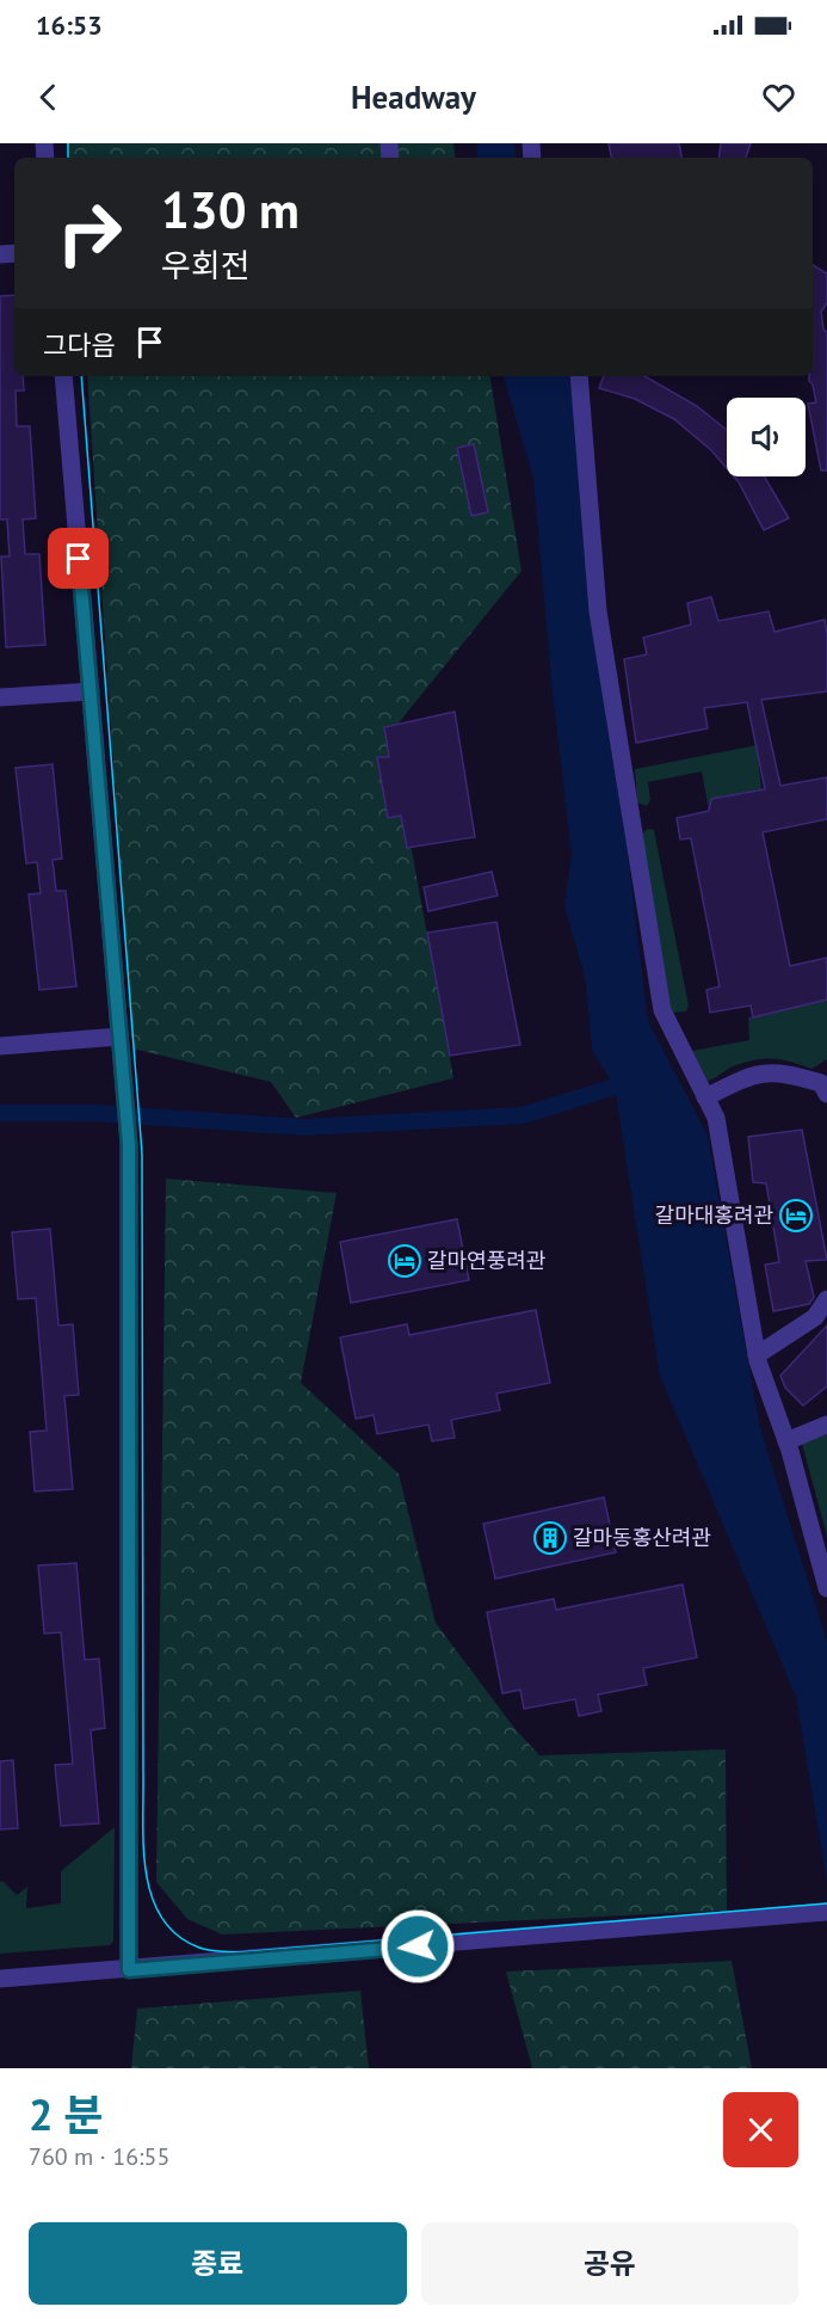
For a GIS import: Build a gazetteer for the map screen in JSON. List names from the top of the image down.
{
  "places": {
    "hotel": ["갈마대홍려관", "갈마연풍려관"],
    "building": ["갈마동홍산려관"]
  },
  "page": {
    "status": "16:53",
    "header": "Headway",
    "turn": ["130 m", "우회전"],
    "then": "그다음",
    "heading": ["2 분", "760 m · 16:55"],
    "buttons": ["종료", "공유"]
  }
}
